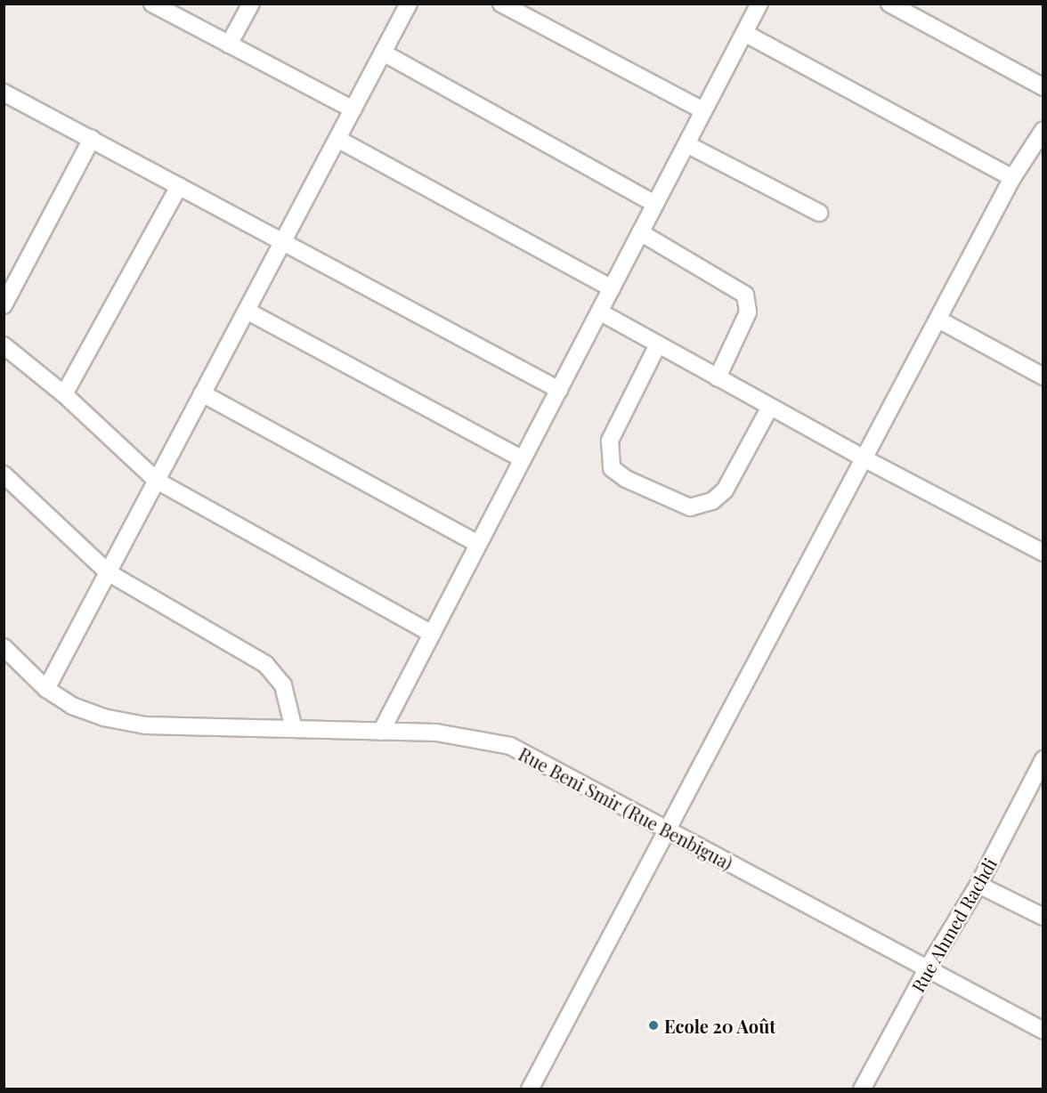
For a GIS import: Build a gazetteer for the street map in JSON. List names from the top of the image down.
{
  "streets": {
    "street": ["Rue Beni Smir (Rue Benbigua)", "Rue Ahmed Rachdi"]
  },
  "crossings": [
    ["Rue Beni Smir (Rue Benbigua)", "Rue Ahmed Rachdi"]
  ],
  "places": ["Ecole 20 Août"]
}
